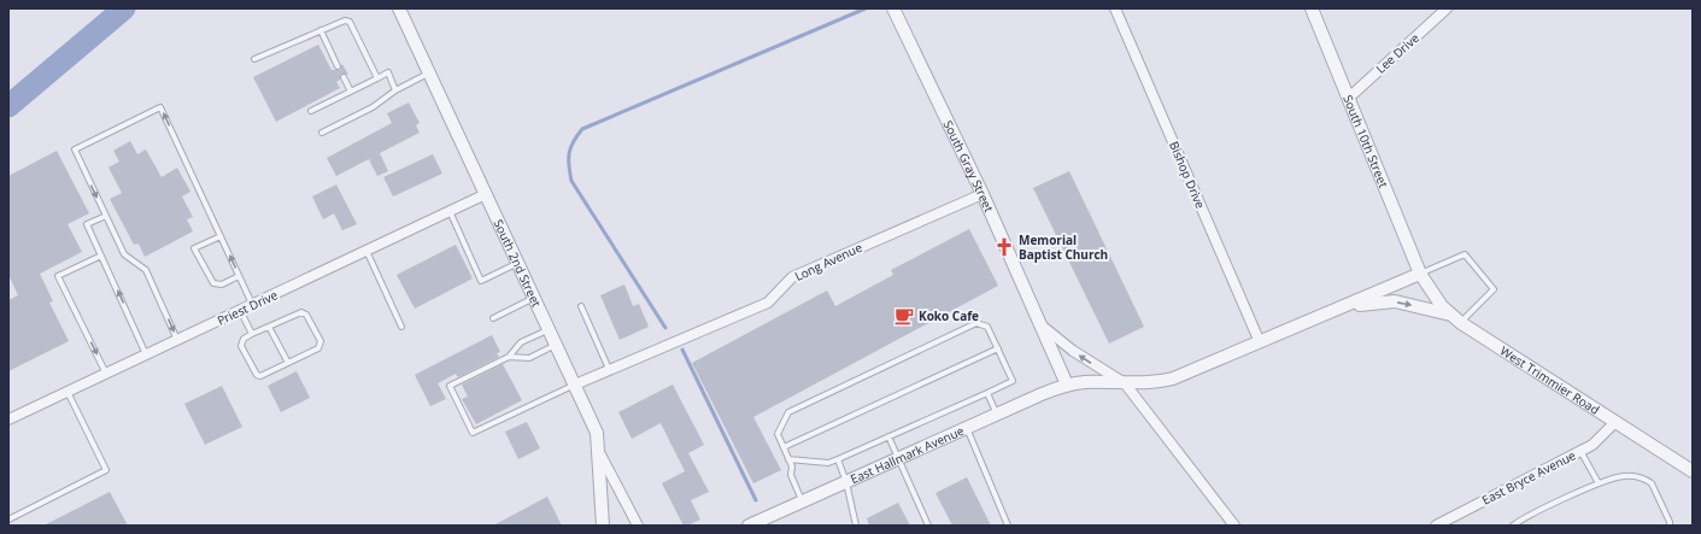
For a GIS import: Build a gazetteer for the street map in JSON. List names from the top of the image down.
{
  "streets": {
    "street": [
      "Lee Drive",
      "South 10th Street",
      "South Gray Street",
      "Bishop Drive",
      "Long Avenue",
      "South 2nd Street",
      "Priest Drive",
      "West Trimmier Road",
      "East Hallmark Avenue",
      "East Bryce Avenue"
    ]
  },
  "crossings": [
    ["Lee Drive", "South 10th Street"],
    ["South 10th Street", "West Trimmier Road"],
    ["South Gray Street", "Long Avenue"],
    ["South Gray Street", "East Hallmark Avenue"],
    ["Bishop Drive", "East Hallmark Avenue"],
    ["Long Avenue", "South 2nd Street"],
    ["South 2nd Street", "Priest Drive"],
    ["West Trimmier Road", "East Bryce Avenue"]
  ],
  "places": {
    "church": ["Memorial Baptist Church"],
    "cafe": ["Koko Cafe"]
  }
}
